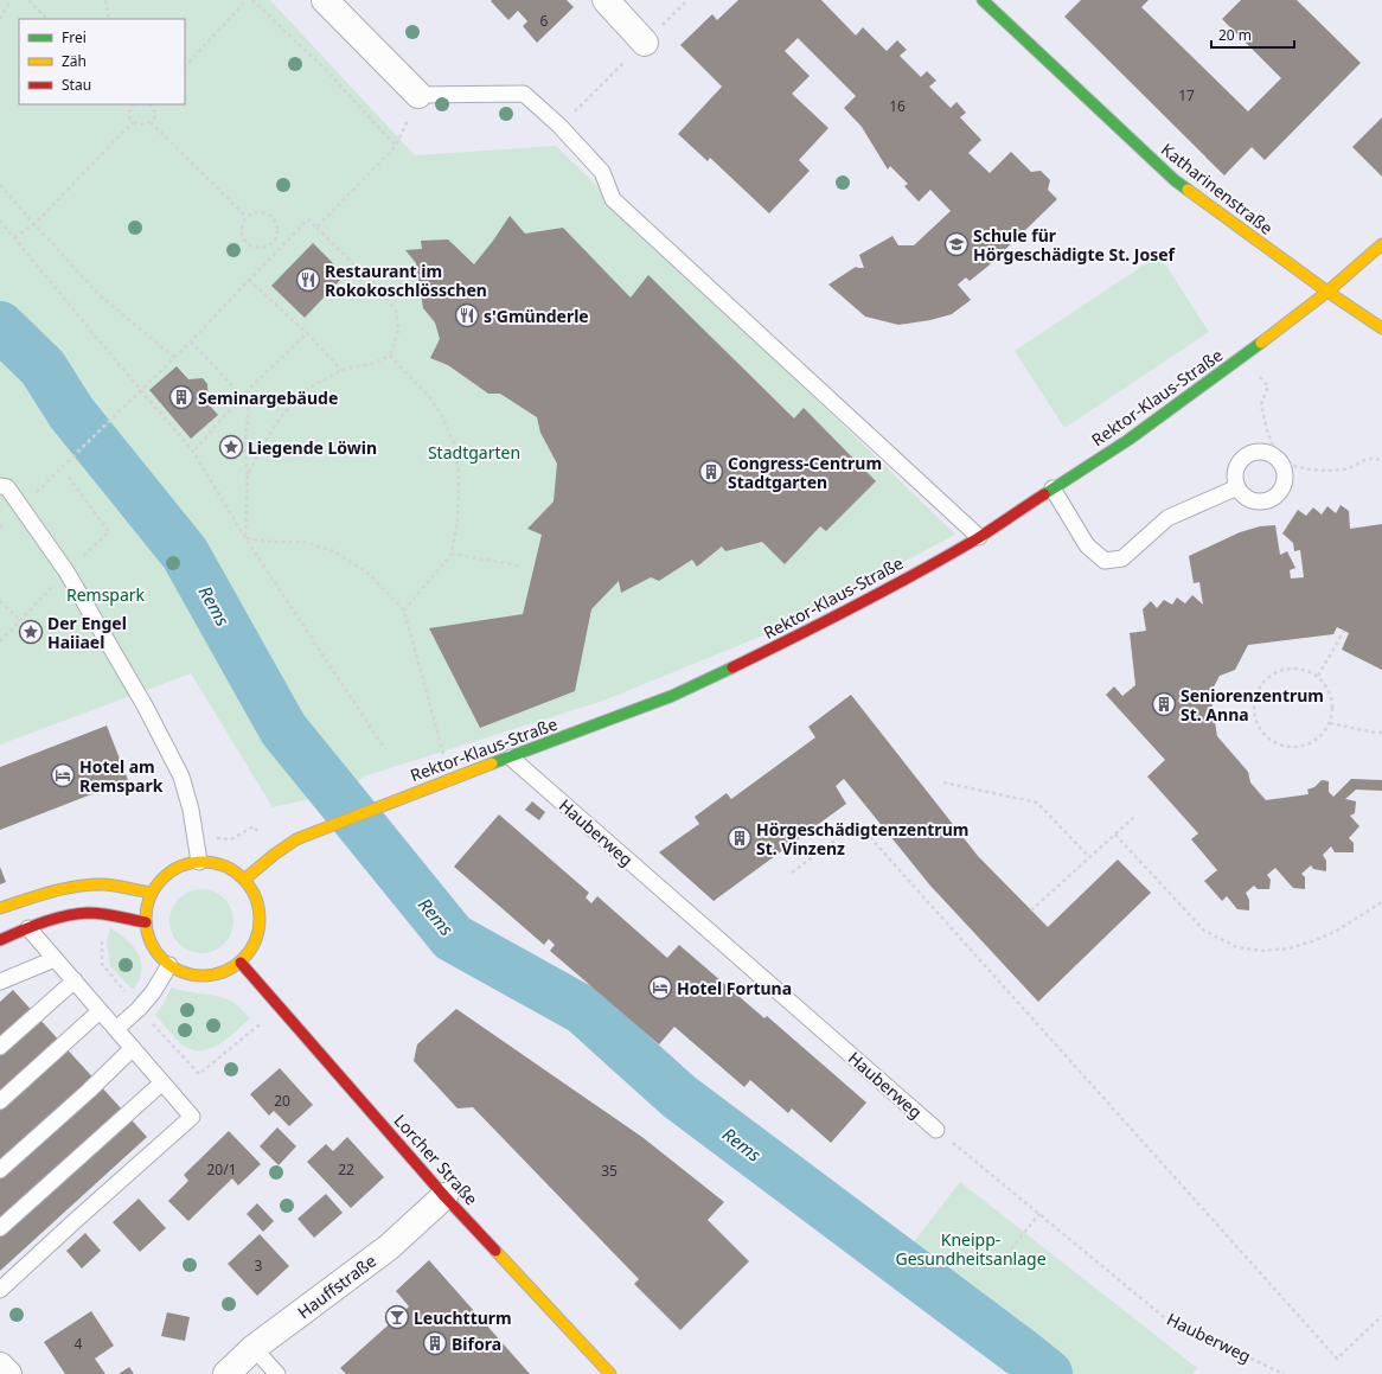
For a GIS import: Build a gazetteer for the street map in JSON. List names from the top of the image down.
{
  "streets": {
    "main road": ["Katharinenstraße", "Rektor-Klaus-Straße", "Lorcher Straße"],
    "street": ["Hauffstraße"],
    "lane": ["Hauberweg"]
  },
  "crossings": [
    ["Katharinenstraße", "Rektor-Klaus-Straße"],
    ["Rektor-Klaus-Straße", "Hauberweg"],
    ["Rektor-Klaus-Straße", "Lorcher Straße"],
    ["Lorcher Straße", "Hauffstraße"]
  ],
  "water": ["Rems"],
  "parks": ["Stadtgarten", "Remspark", "Kneipp- Gesundheitsanlage"],
  "places": {
    "school or university": ["Schule für Hörgeschädigte St. Josef"],
    "restaurant": ["Restaurant im Rokokoschlösschen", "s'Gmünderle"],
    "building": [
      "Seminargebäude",
      "Congress-Centrum Stadtgarten",
      "Seniorenzentrum St. Anna",
      "Hörgeschädigtenzentrum St. Vinzenz",
      "Bifora"
    ],
    "place": ["Liegende Löwin", "Der Engel Haiiael"],
    "hotel": ["Hotel am Remspark", "Hotel Fortuna"],
    "bar": ["Leuchtturm"]
  },
  "house_numbers": [
    "6",
    "17",
    "16",
    "20",
    "20/1",
    "22",
    "35",
    "3",
    "4"
  ],
  "legend": ["Frei", "Zäh", "Stau"],
  "scale_bar": "20 m"
}
